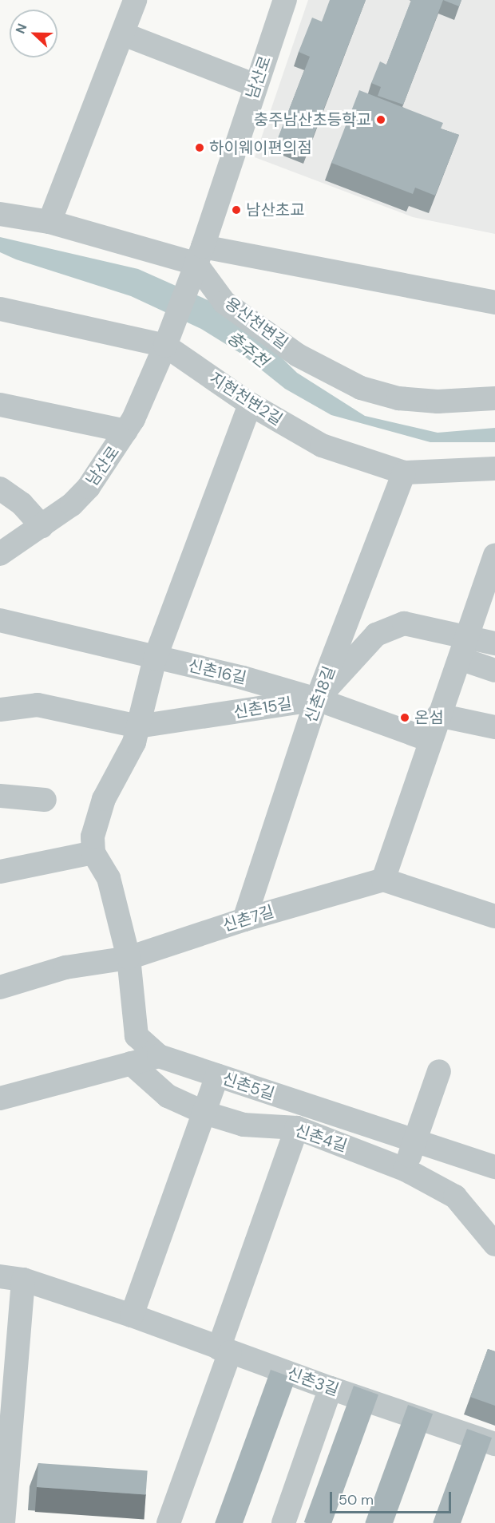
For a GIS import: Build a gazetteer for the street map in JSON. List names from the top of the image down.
{
  "streets": {
    "street": [
      "남산로",
      "용산천변길",
      "지현천변2길",
      "신촌16길",
      "신촌18길",
      "신촌15길",
      "신촌7길",
      "신촌5길",
      "신촌4길",
      "신촌3길"
    ]
  },
  "crossings": [
    ["남산로", "용산천변길"],
    ["남산로", "지현천변2길"],
    ["지현천변2길", "신촌18길"],
    ["신촌16길", "신촌18길"],
    ["신촌16길", "신촌15길"],
    ["신촌18길", "신촌15길"],
    ["신촌18길", "신촌7길"]
  ],
  "water": ["충주천"],
  "places": [
    "충주남산초등학교",
    "하이웨이편의점",
    "남산초교",
    "온섬"
  ],
  "scale_bar": "50 m",
  "north": "left"
}
